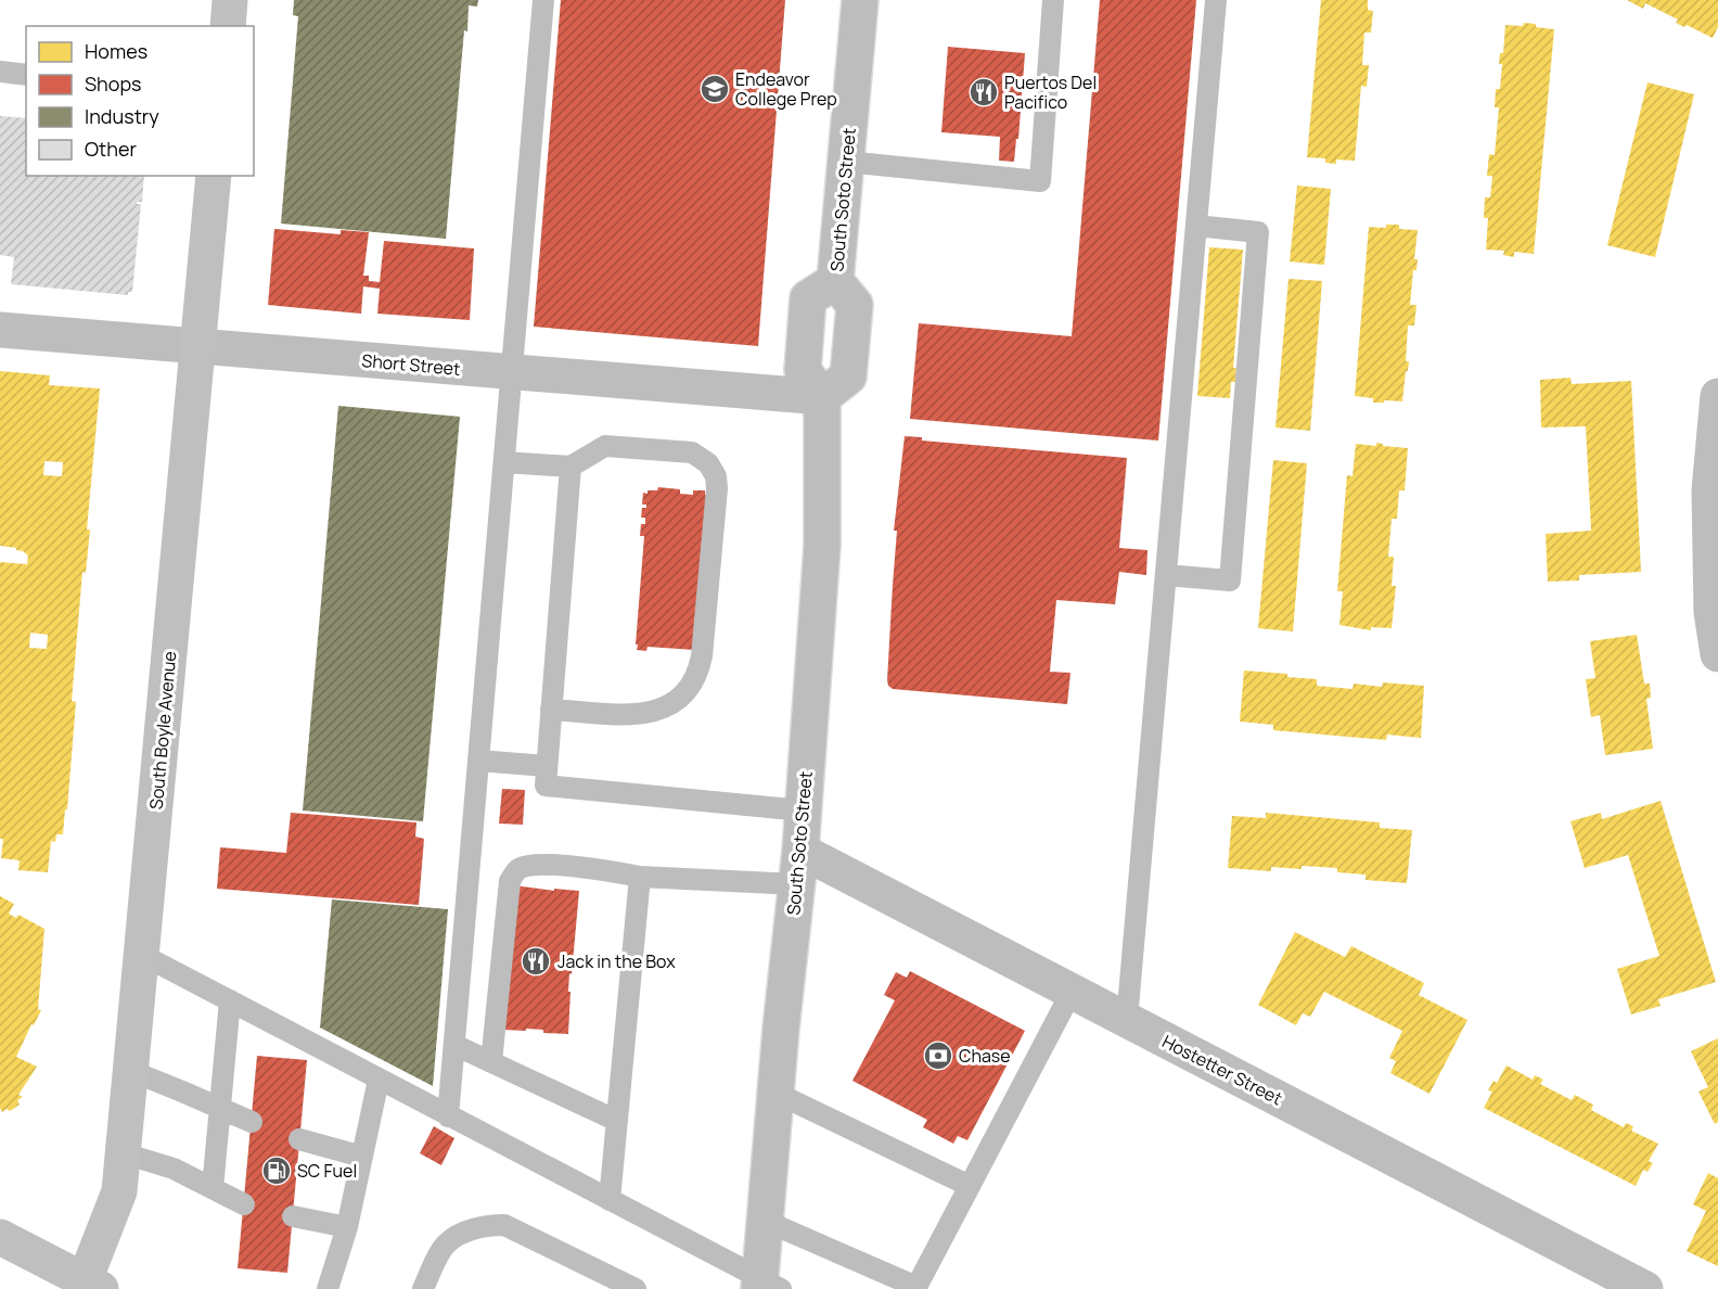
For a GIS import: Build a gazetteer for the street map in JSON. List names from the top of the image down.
{
  "streets": {
    "main road": ["South Boyle Avenue"],
    "street": ["South Soto Street", "Short Street", "Hostetter Street"]
  },
  "crossings": [
    ["South Soto Street", "Short Street"],
    ["South Soto Street", "Hostetter Street"],
    ["Short Street", "South Boyle Avenue"]
  ],
  "places": {
    "school or university": ["Endeavor College Prep"],
    "restaurant": ["Puertos Del Pacifico", "Jack in the Box"],
    "bank": ["Chase"],
    "fuel station": ["SC Fuel"]
  },
  "legend": [
    "Homes",
    "Shops",
    "Industry",
    "Other"
  ]
}
